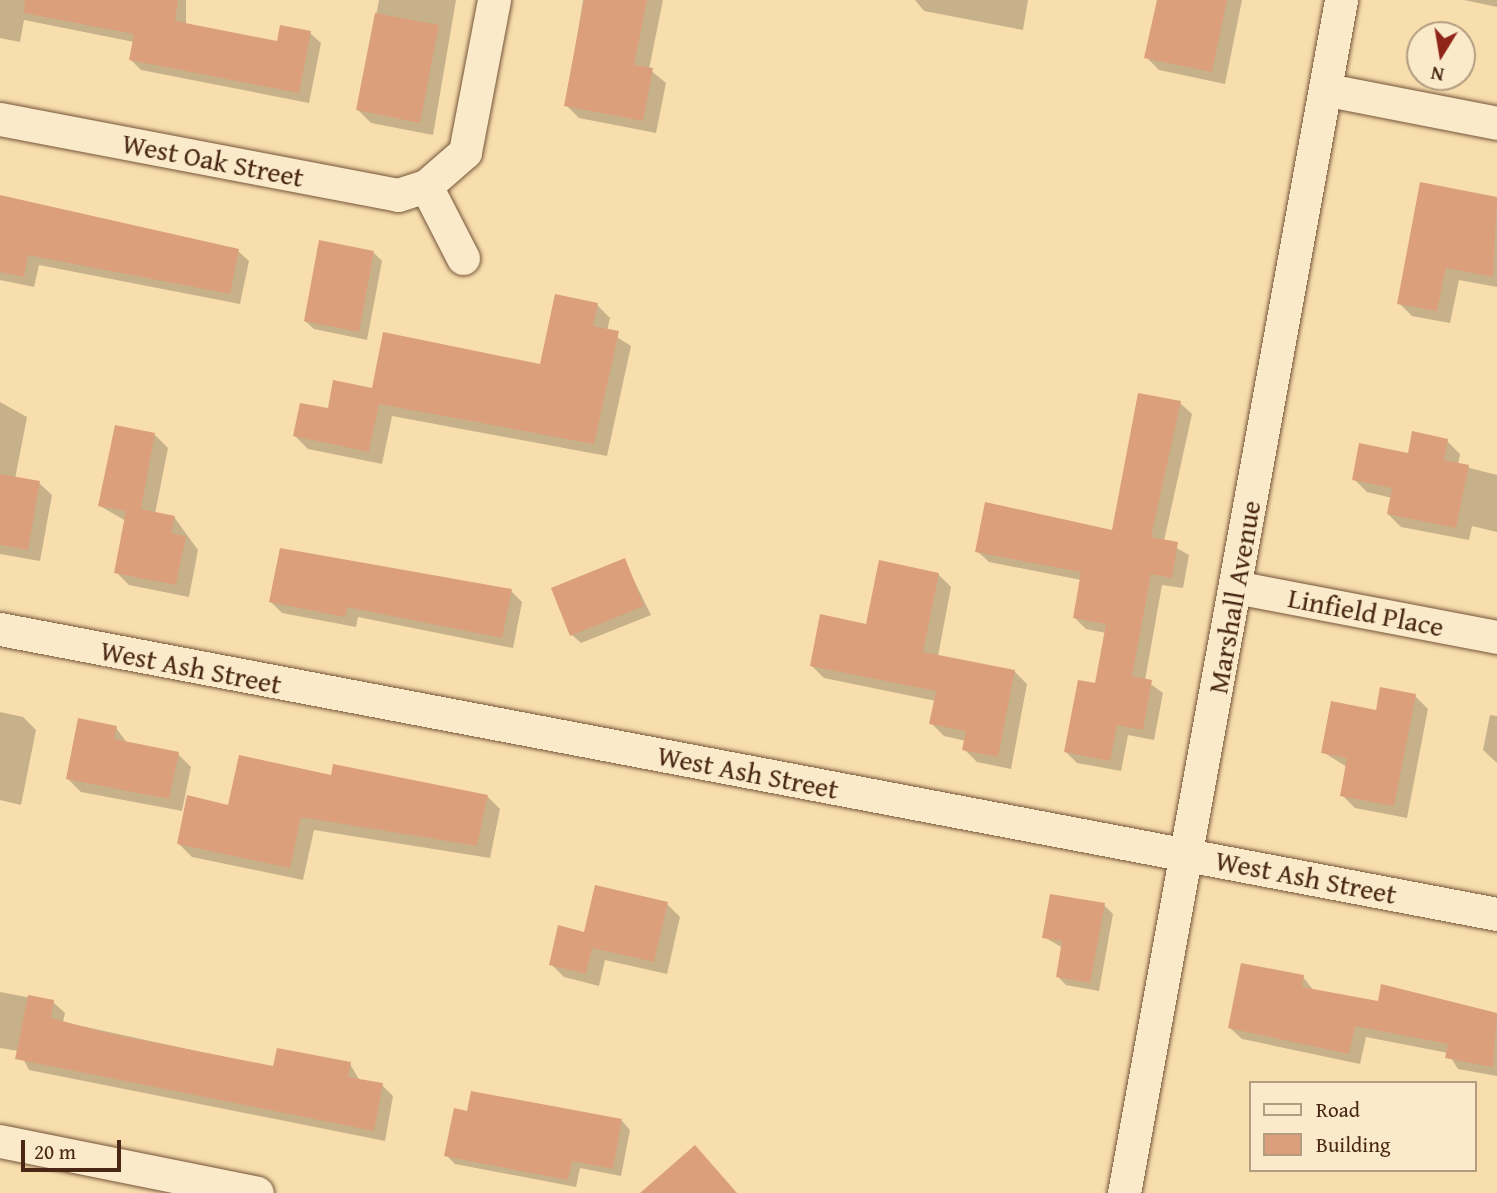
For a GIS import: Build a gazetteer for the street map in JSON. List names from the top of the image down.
{
  "streets": {
    "street": [
      "West Oak Street",
      "Marshall Avenue",
      "Linfield Place",
      "West Ash Street"
    ]
  },
  "crossings": [
    ["Marshall Avenue", "Linfield Place"],
    ["Marshall Avenue", "West Ash Street"]
  ],
  "legend": ["Road", "Building"],
  "scale_bar": "20 m",
  "north": "bottom"
}
